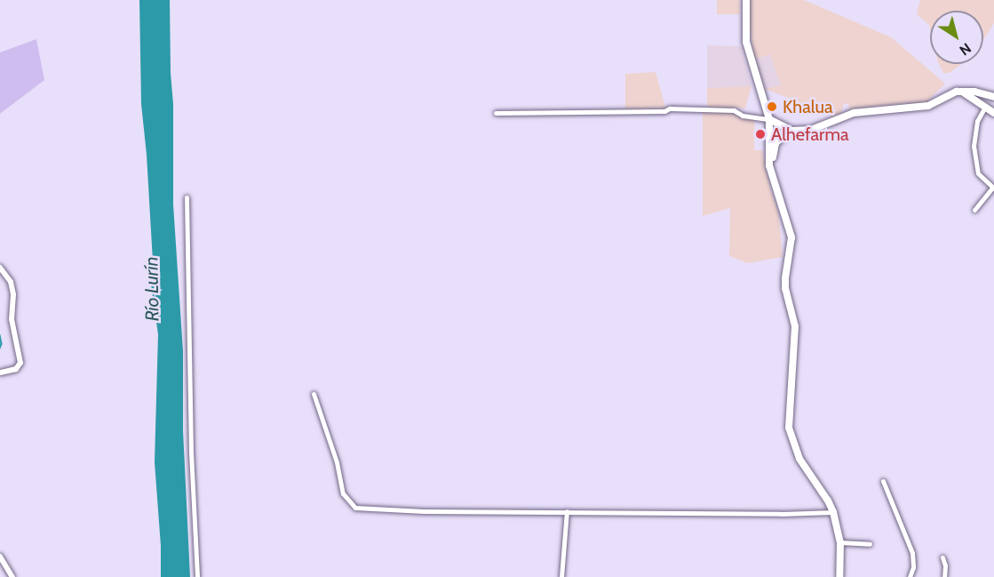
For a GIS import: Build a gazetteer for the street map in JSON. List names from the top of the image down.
{
  "water": ["Río Lurín"],
  "places": ["Khalua", "Alhefarma"],
  "north": "bottom right"
}
